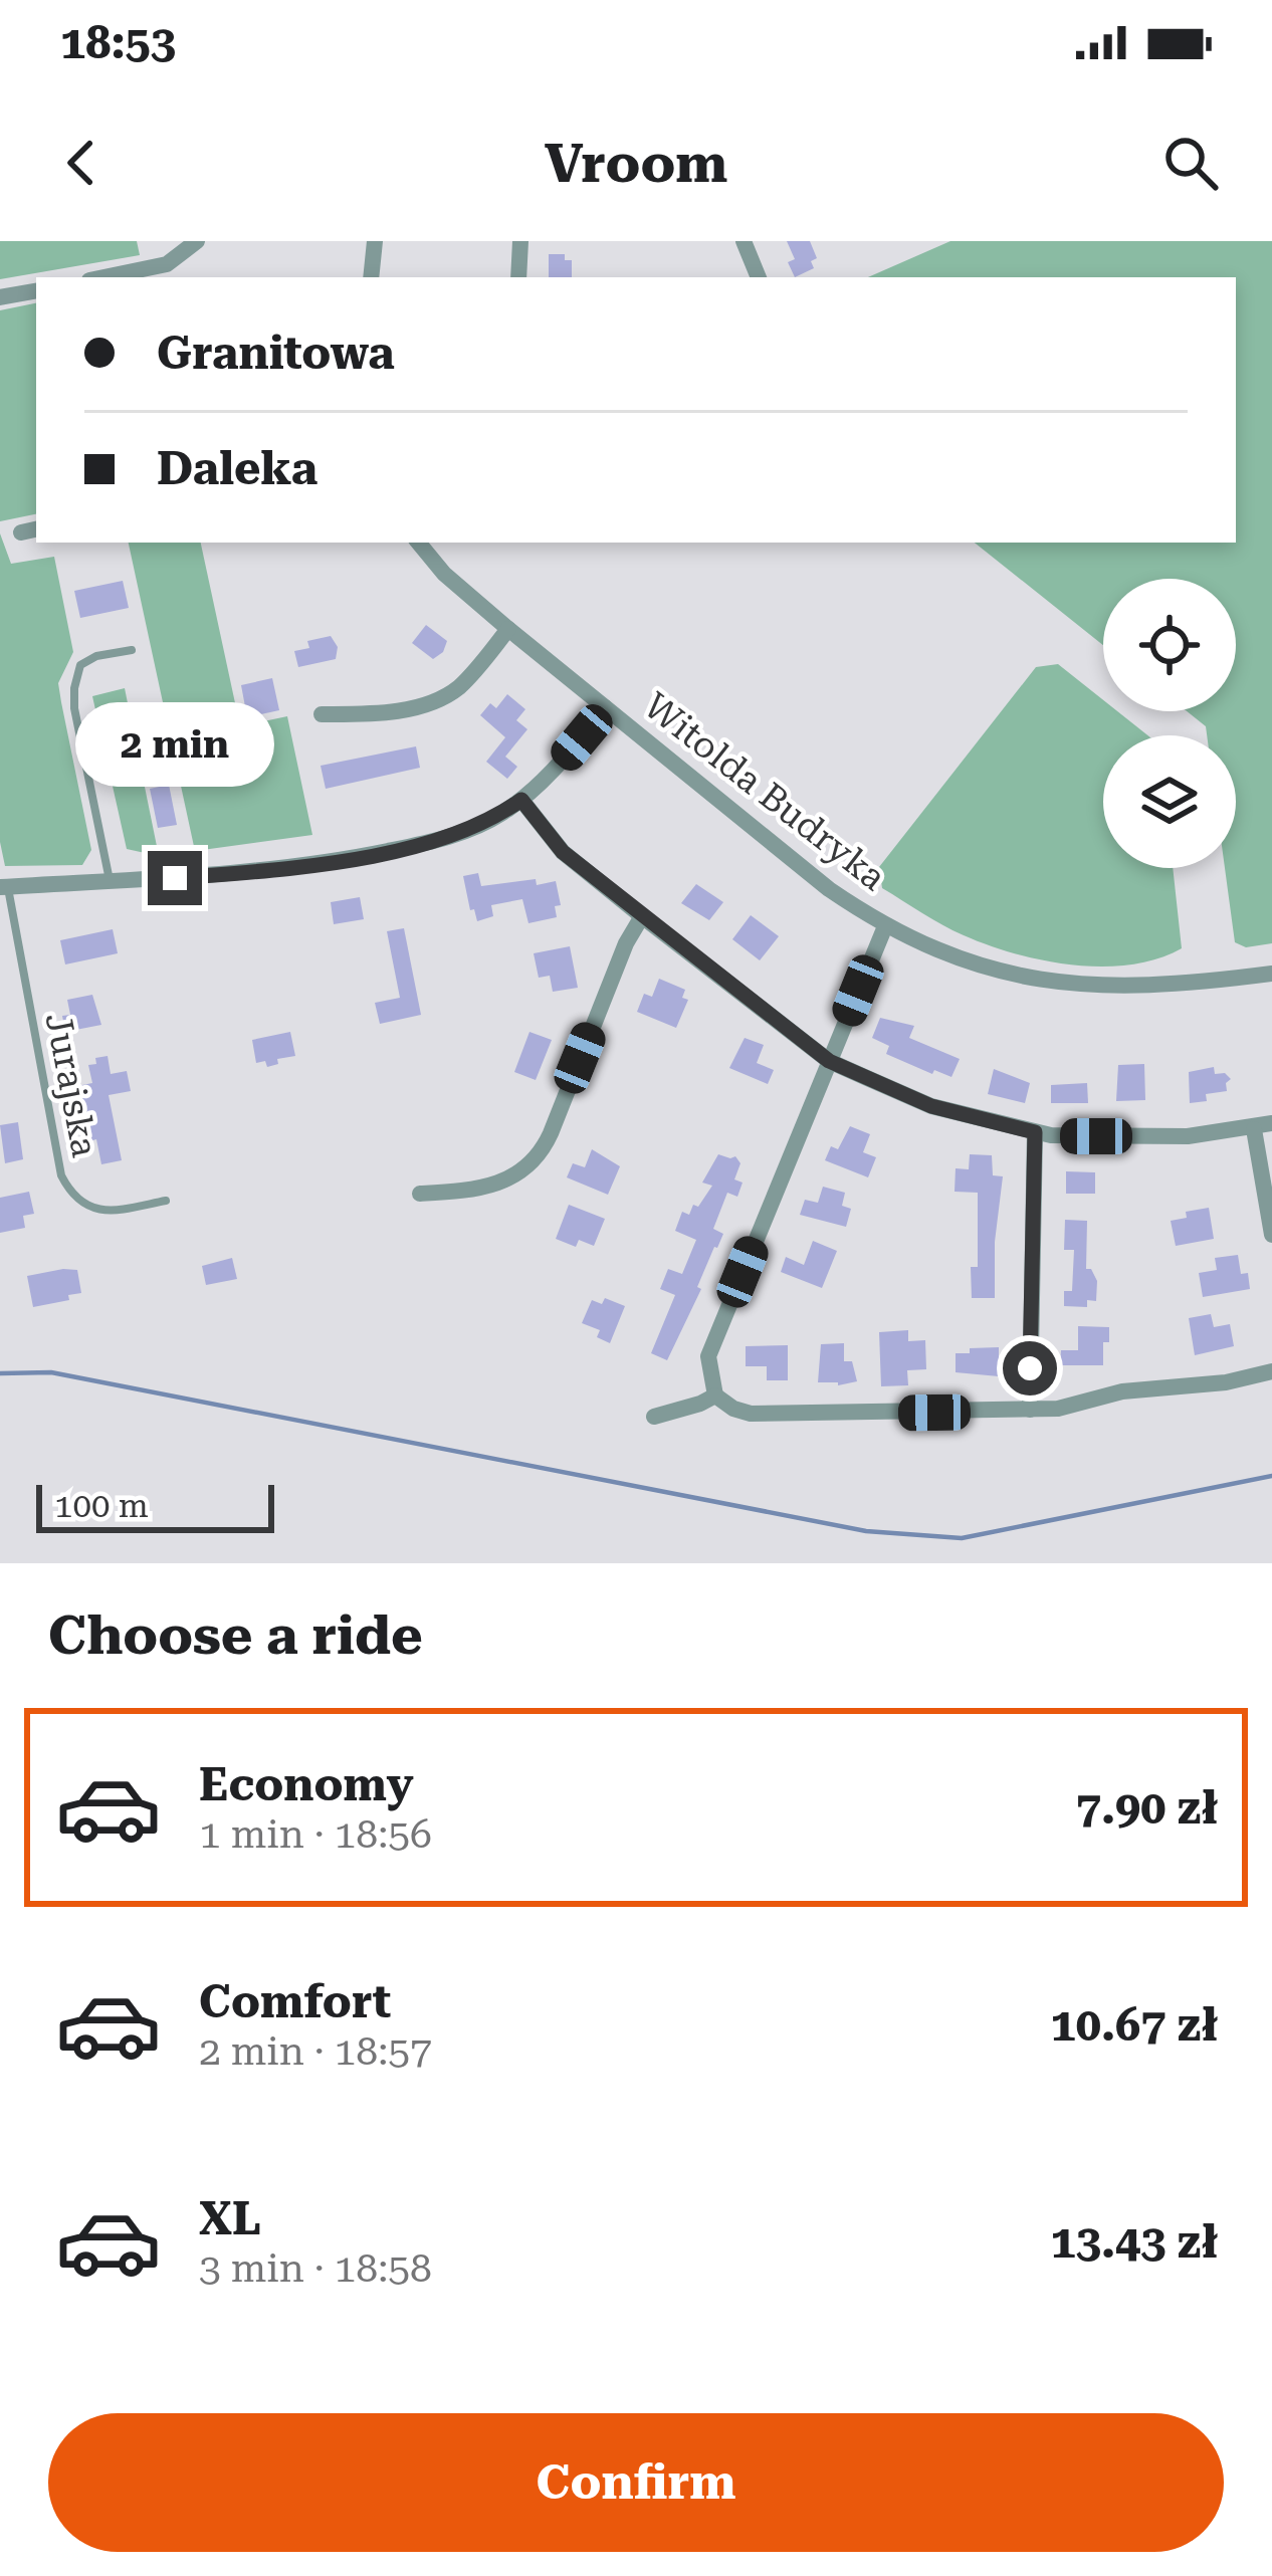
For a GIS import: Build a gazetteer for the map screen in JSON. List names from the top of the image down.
{
  "streets": {
    "street": ["Witolda Budryka"],
    "lane": ["Jurajska"]
  },
  "scale_bar": "100 m",
  "page": {
    "status": "18:53",
    "header": "Vroom",
    "banner": ["Granitowa", "Daleka"],
    "bubble": "2 min",
    "scale": "100 m",
    "heading": "Choose a ride",
    "list": [
      {
        "name": "Economy",
        "note": "1 min · 18:56",
        "value": "7.90 zł"
      },
      {
        "name": "Comfort",
        "note": "2 min · 18:57",
        "value": "10.67 zł"
      },
      {
        "name": "XL",
        "note": "3 min · 18:58",
        "value": "13.43 zł"
      }
    ],
    "buttons": "Confirm"
  }
}
